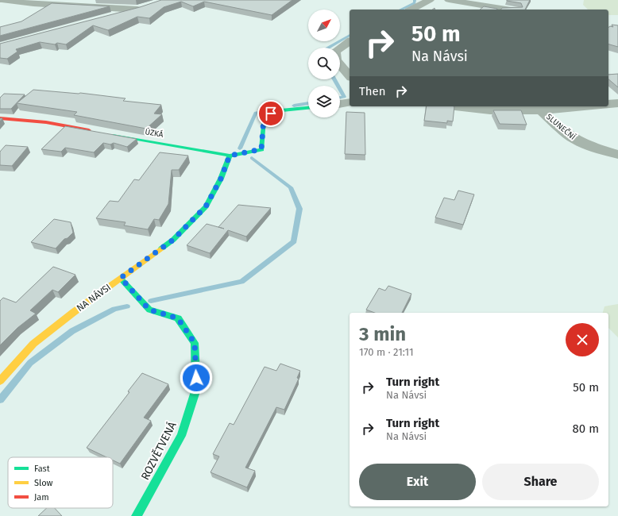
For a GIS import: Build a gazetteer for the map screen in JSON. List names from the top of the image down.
{
  "streets": {
    "street": [
      "SLUNEČNÍ",
      "ÚZKÁ",
      "NA NÁVSI",
      "ROZVĚTVENÁ"
    ]
  },
  "crossings": [
    ["ÚZKÁ", "NA NÁVSI"],
    ["NA NÁVSI", "ROZVĚTVENÁ"]
  ],
  "legend": ["Fast", "Slow", "Jam"],
  "north": "top right",
  "page": {
    "turn": ["50 m", "Na Návsi"],
    "then": "Then",
    "heading": ["3 min", "170 m · 21:11"],
    "list": [
      {
        "name": "Turn right",
        "note": "Na Návsi",
        "value": "50 m"
      },
      {
        "name": "Turn right",
        "note": "Na Návsi",
        "value": "80 m"
      }
    ],
    "buttons": ["Exit", "Share"]
  }
}
